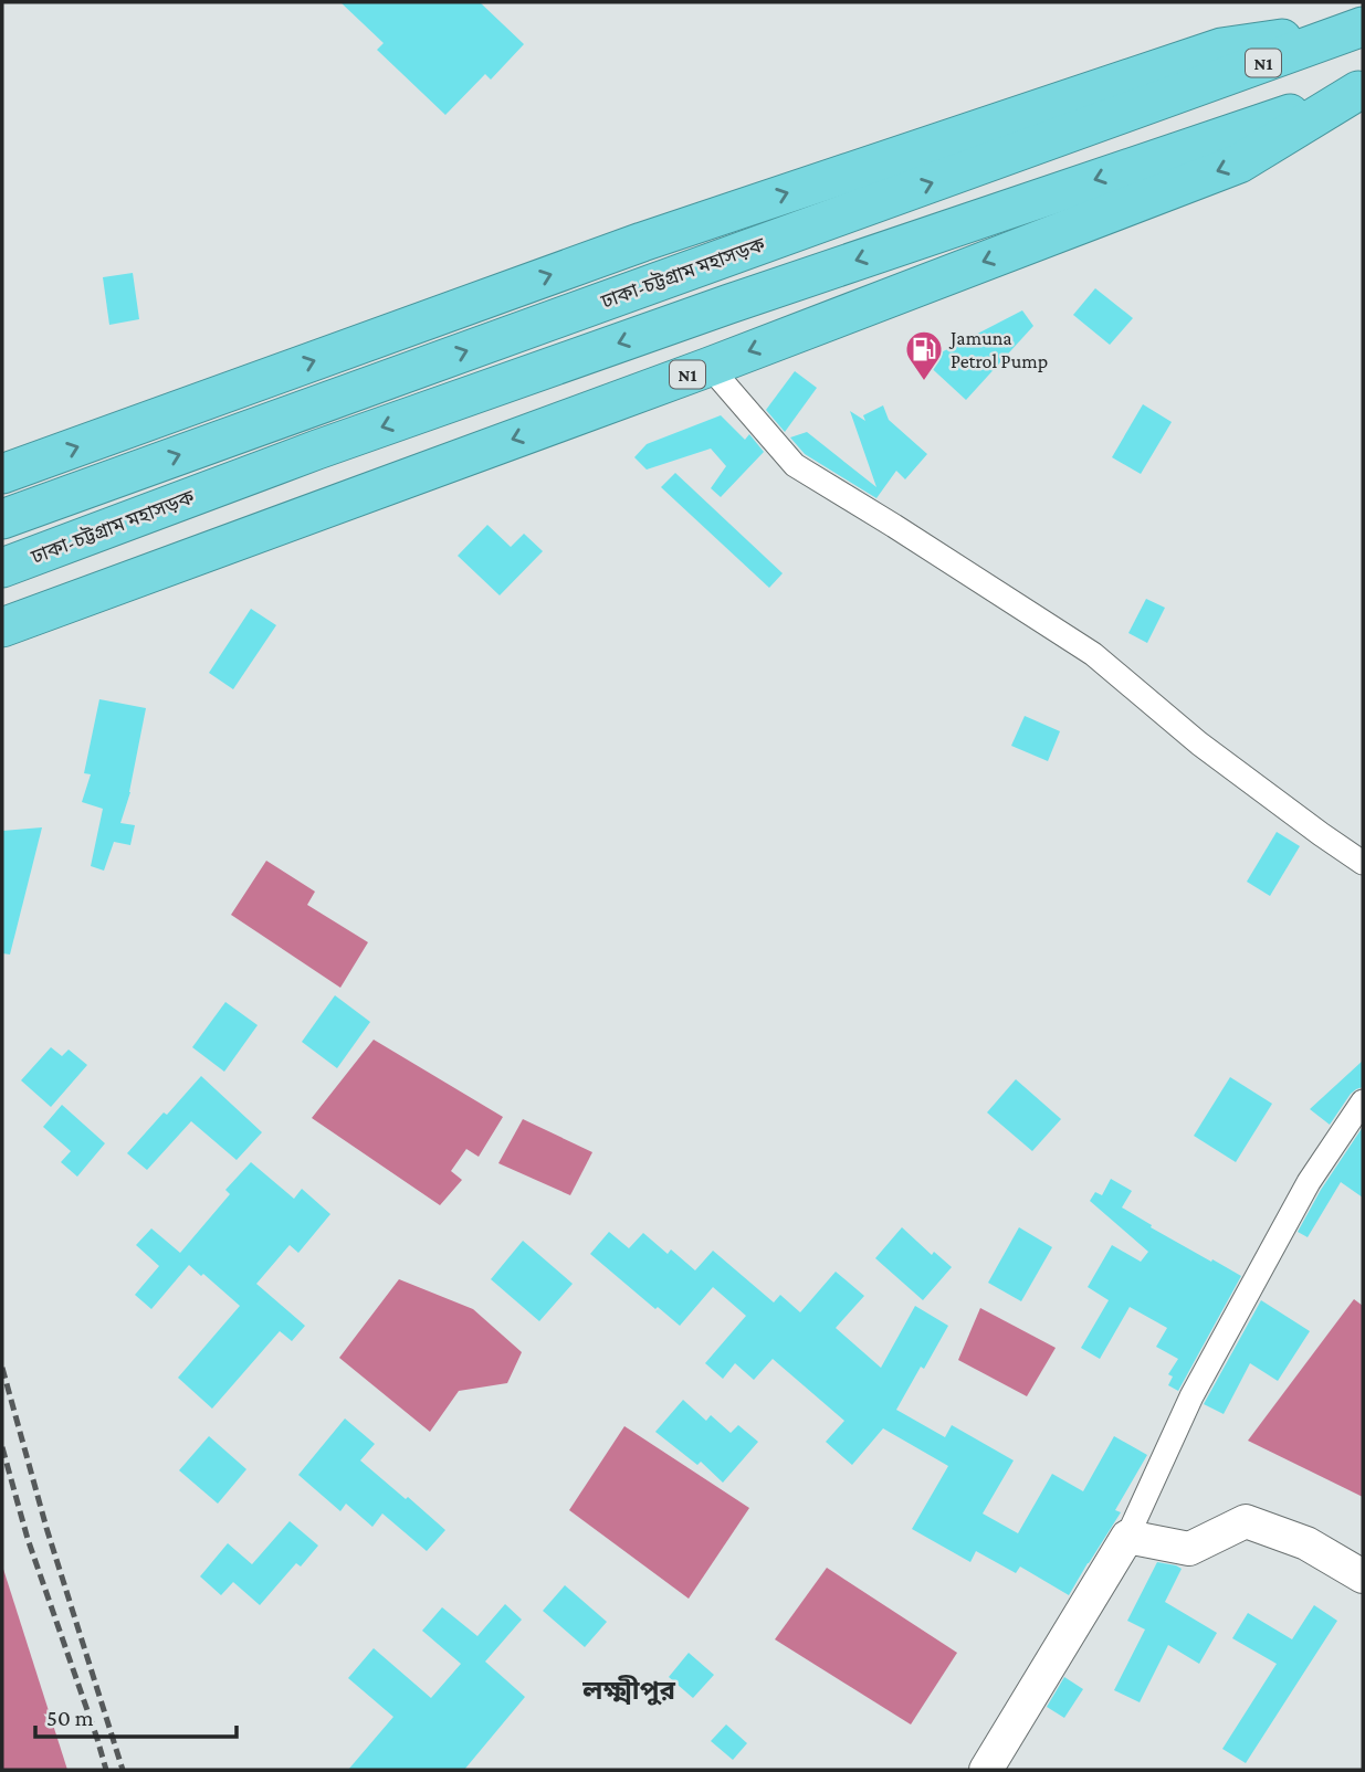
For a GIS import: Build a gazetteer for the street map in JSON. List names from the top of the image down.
{
  "streets": {
    "highway": ["N1", "ঢাকা-চট্টগ্রাম মহাসড়ক"]
  },
  "crossings": [
    ["N1", "ঢাকা-চট্টগ্রাম মহাসড়ক"]
  ],
  "districts": ["লক্ষ্মীপুর"],
  "places": {
    "fuel station": ["Jamuna Petrol Pump"]
  },
  "scale_bar": "50 m"
}
